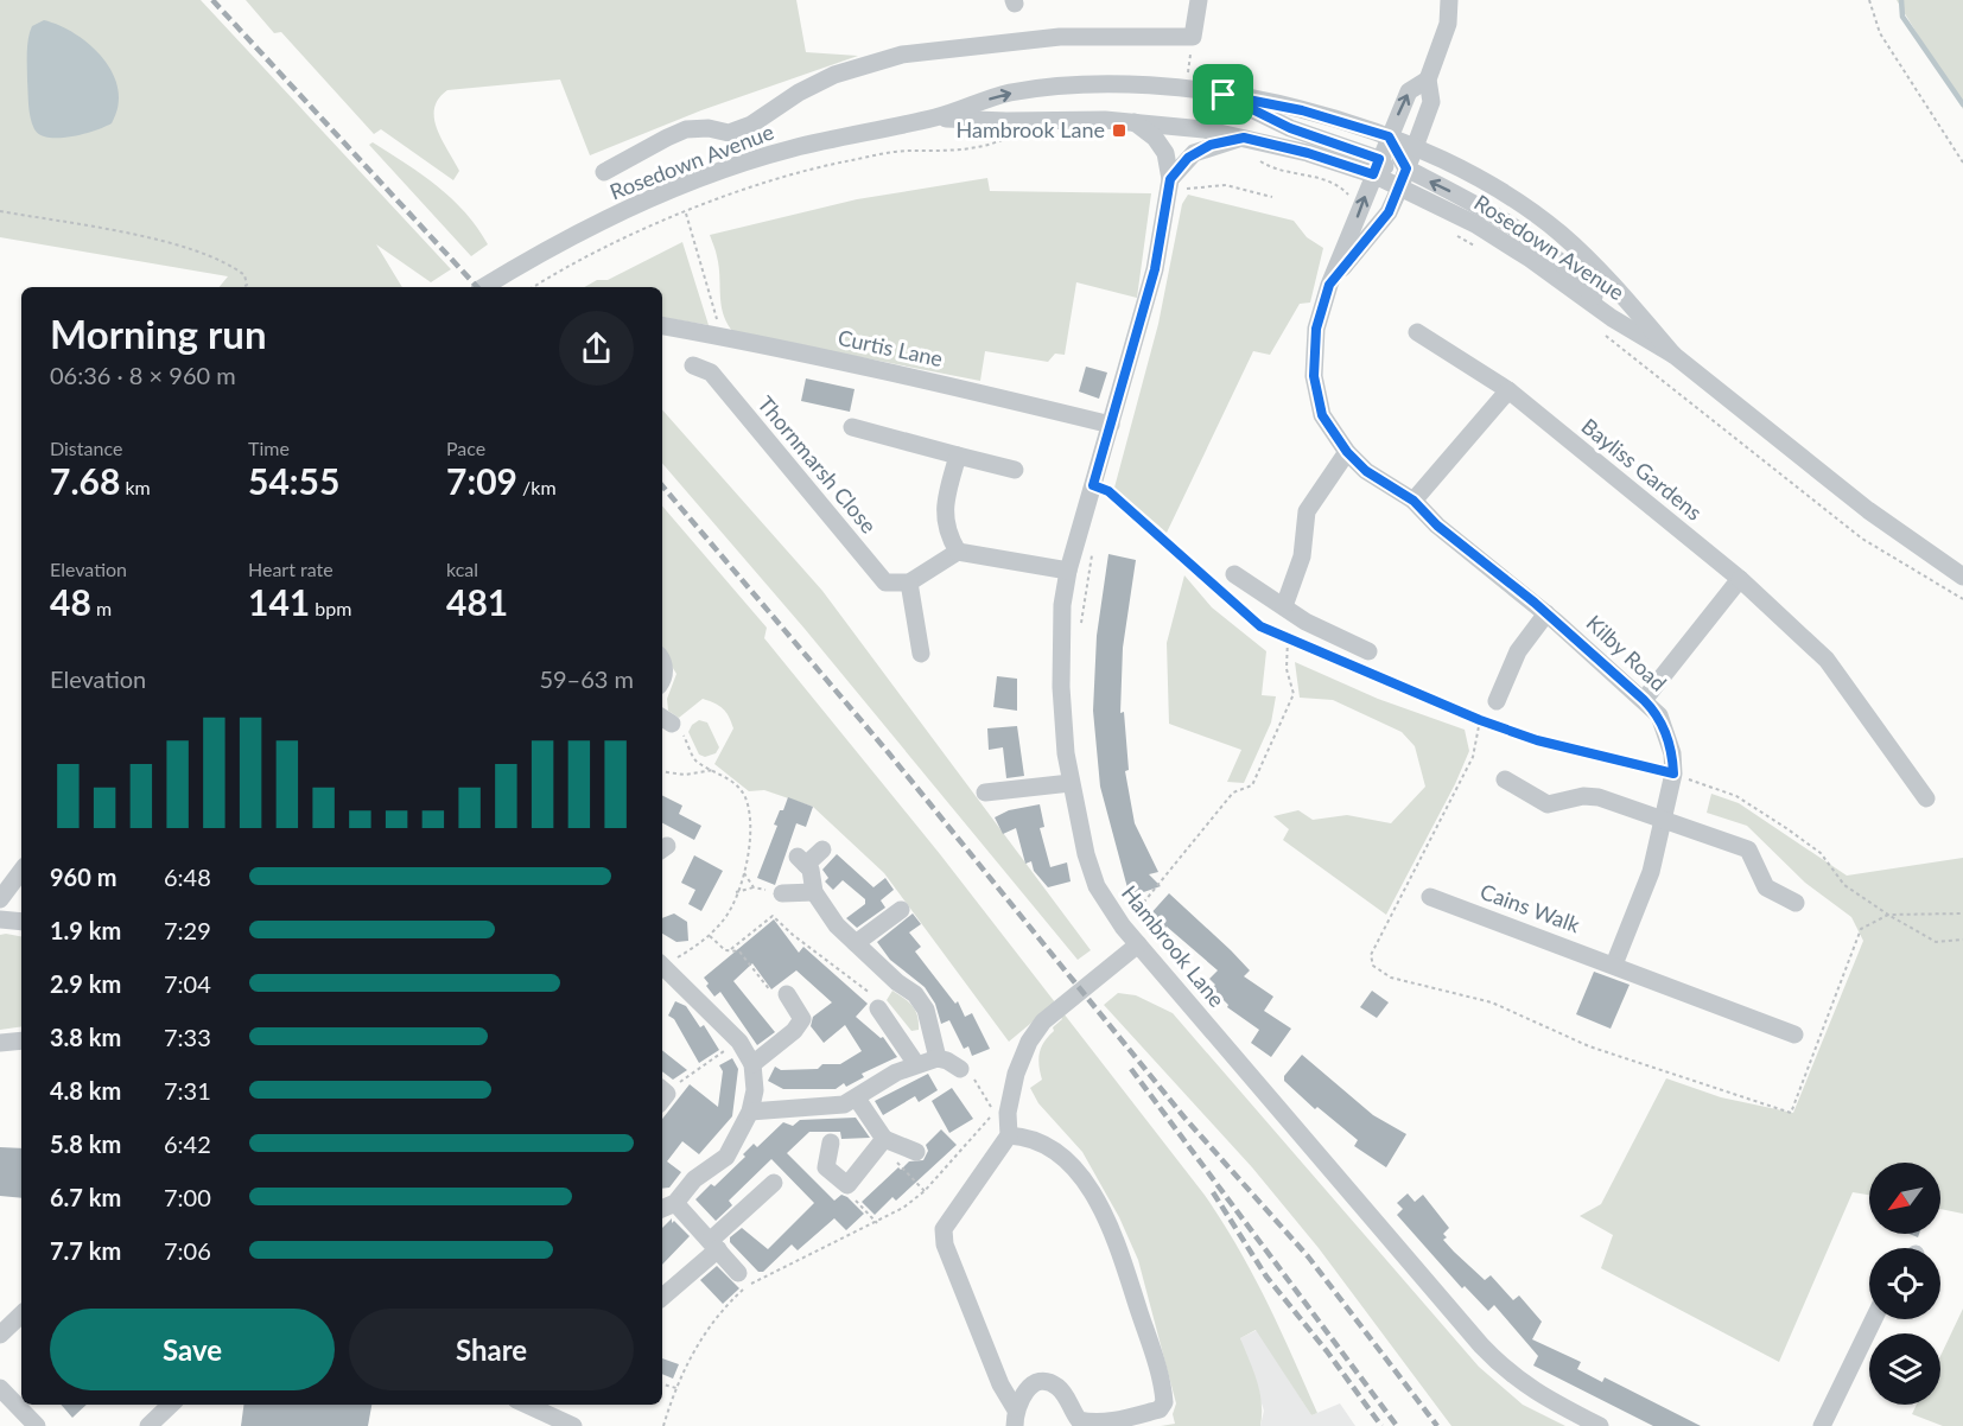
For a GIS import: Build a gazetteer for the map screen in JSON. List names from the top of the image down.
{
  "streets": {
    "street": [
      "Rosedown Avenue",
      "Curtis Lane",
      "Thornmarsh Close",
      "Bayliss Gardens",
      "Kilby Road",
      "Cains Walk",
      "Hambrook Lane"
    ]
  },
  "crossings": [
    ["Rosedown Avenue", "Kilby Road"],
    ["Rosedown Avenue", "Hambrook Lane"],
    ["Curtis Lane", "Hambrook Lane"],
    ["Kilby Road", "Cains Walk"]
  ],
  "places": {
    "transit": ["Hambrook Lane"]
  },
  "north": "bottom left",
  "page": {
    "heading": ["Morning run", "06:36 · 8 × 960 m"],
    "stats": [
      ["Distance", "7.68 km"],
      ["Time", "54:55"],
      ["Pace", "7:09 /km"],
      ["Elevation", "48 m"],
      ["Heart rate", "141 bpm"],
      ["kcal", "481"]
    ],
    "chart": ["Elevation", "59–63 m"],
    "list": [
      {
        "name": "960 m",
        "note": "6:48"
      },
      {
        "name": "1.9 km",
        "note": "7:29"
      },
      {
        "name": "2.9 km",
        "note": "7:04"
      },
      {
        "name": "3.8 km",
        "note": "7:33"
      },
      {
        "name": "4.8 km",
        "note": "7:31"
      },
      {
        "name": "5.8 km",
        "note": "6:42"
      },
      {
        "name": "6.7 km",
        "note": "7:00"
      },
      {
        "name": "7.7 km",
        "note": "7:06"
      }
    ],
    "buttons": ["Save", "Share"]
  }
}
